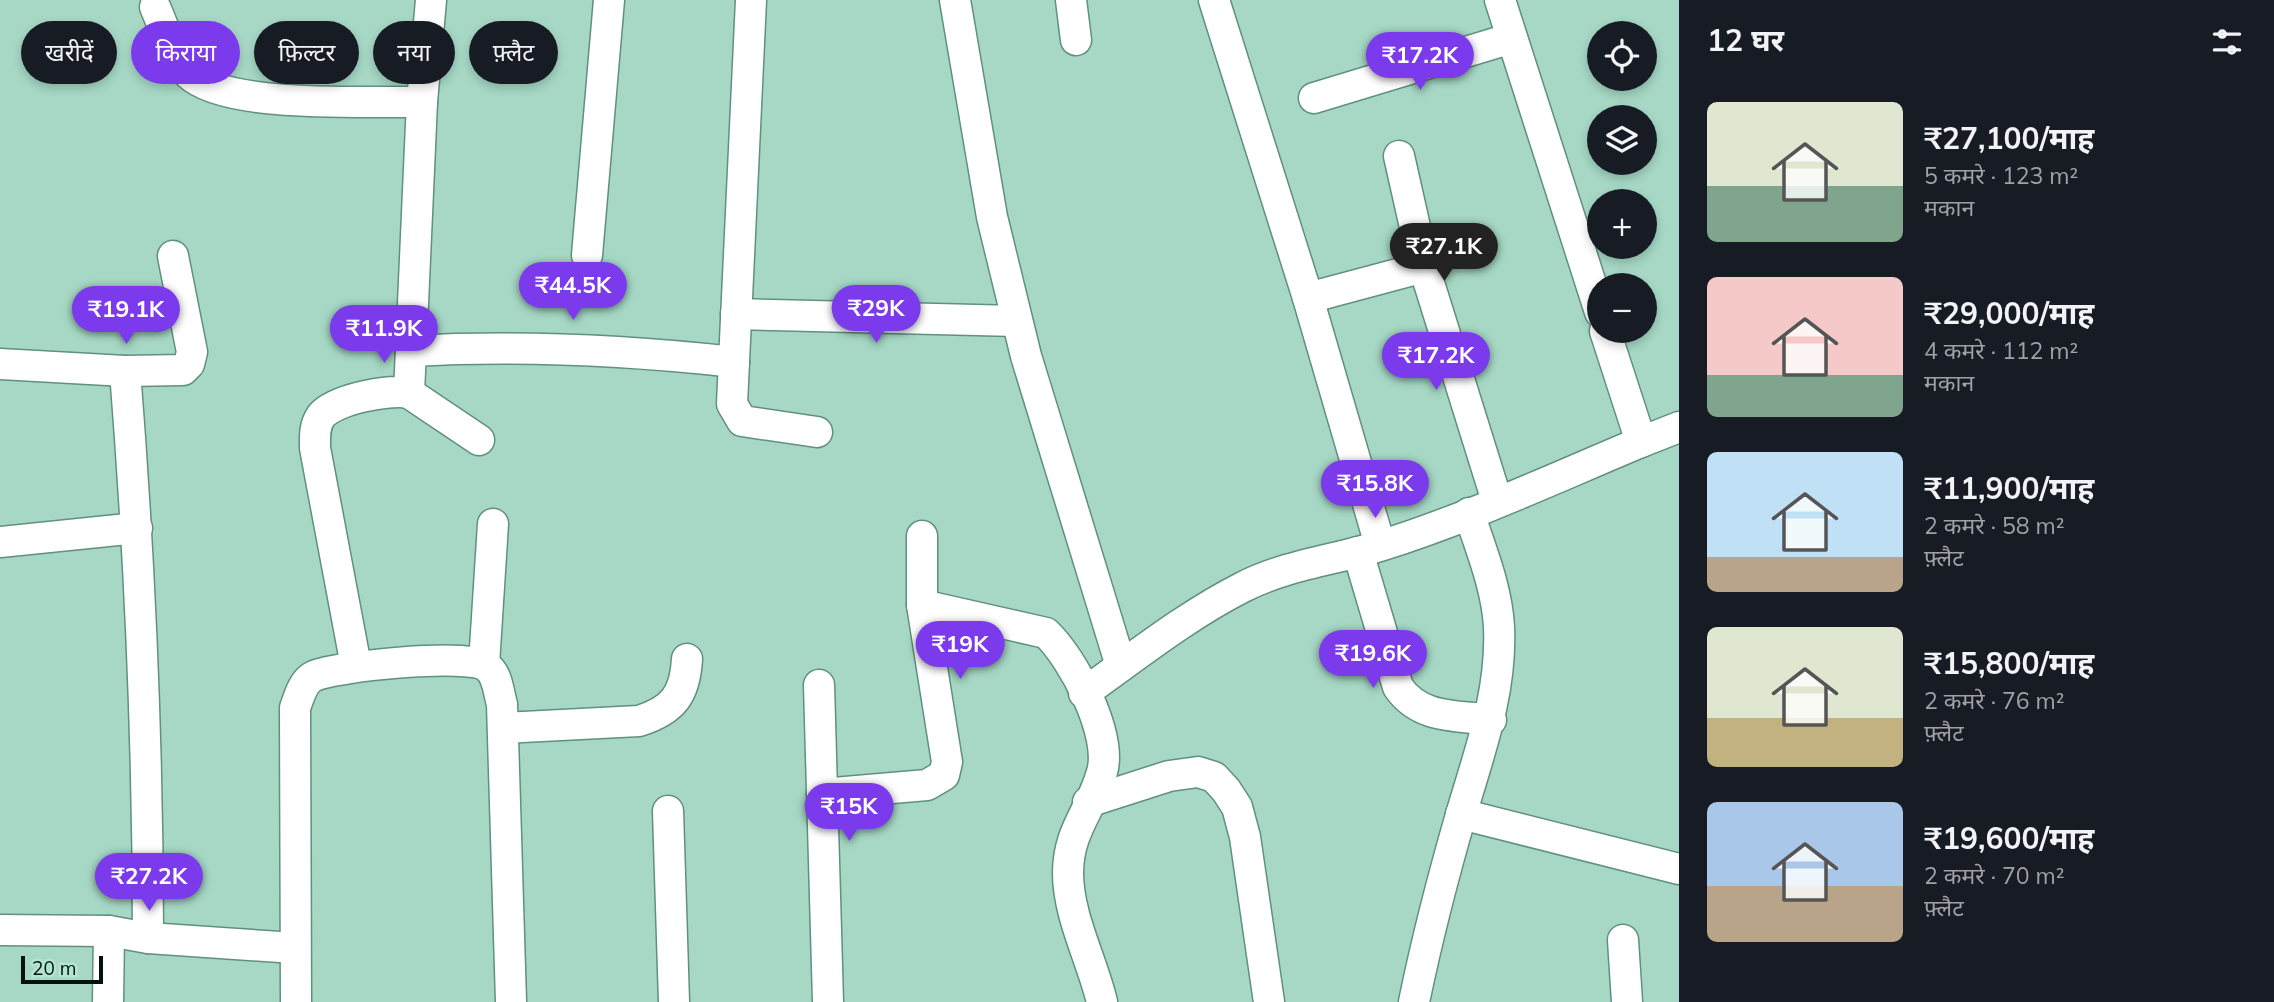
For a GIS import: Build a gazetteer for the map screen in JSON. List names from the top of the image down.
{
  "scale_bar": "20 m",
  "page": {
    "heading": "12 घर",
    "map_buttons": ["+", "−"],
    "chip": [
      "खरीदें",
      "किराया",
      "फ़िल्टर",
      "नया",
      "फ़्लैट"
    ],
    "price": [
      "₹17.2K",
      "₹27.1K",
      "₹44.5K",
      "₹29K",
      "₹19.1K",
      "₹11.9K",
      "₹17.2K",
      "₹15.8K",
      "₹19K",
      "₹19.6K",
      "₹15K",
      "₹27.2K"
    ],
    "list": [
      {
        "name": "₹27,100/माह",
        "note": "5 कमरे · 123 m² · मकान"
      },
      {
        "name": "₹29,000/माह",
        "note": "4 कमरे · 112 m² · मकान"
      },
      {
        "name": "₹11,900/माह",
        "note": "2 कमरे · 58 m² · फ़्लैट"
      },
      {
        "name": "₹15,800/माह",
        "note": "2 कमरे · 76 m² · फ़्लैट"
      },
      {
        "name": "₹19,600/माह",
        "note": "2 कमरे · 70 m² · फ़्लैट"
      }
    ],
    "scale": "20 m"
  }
}
